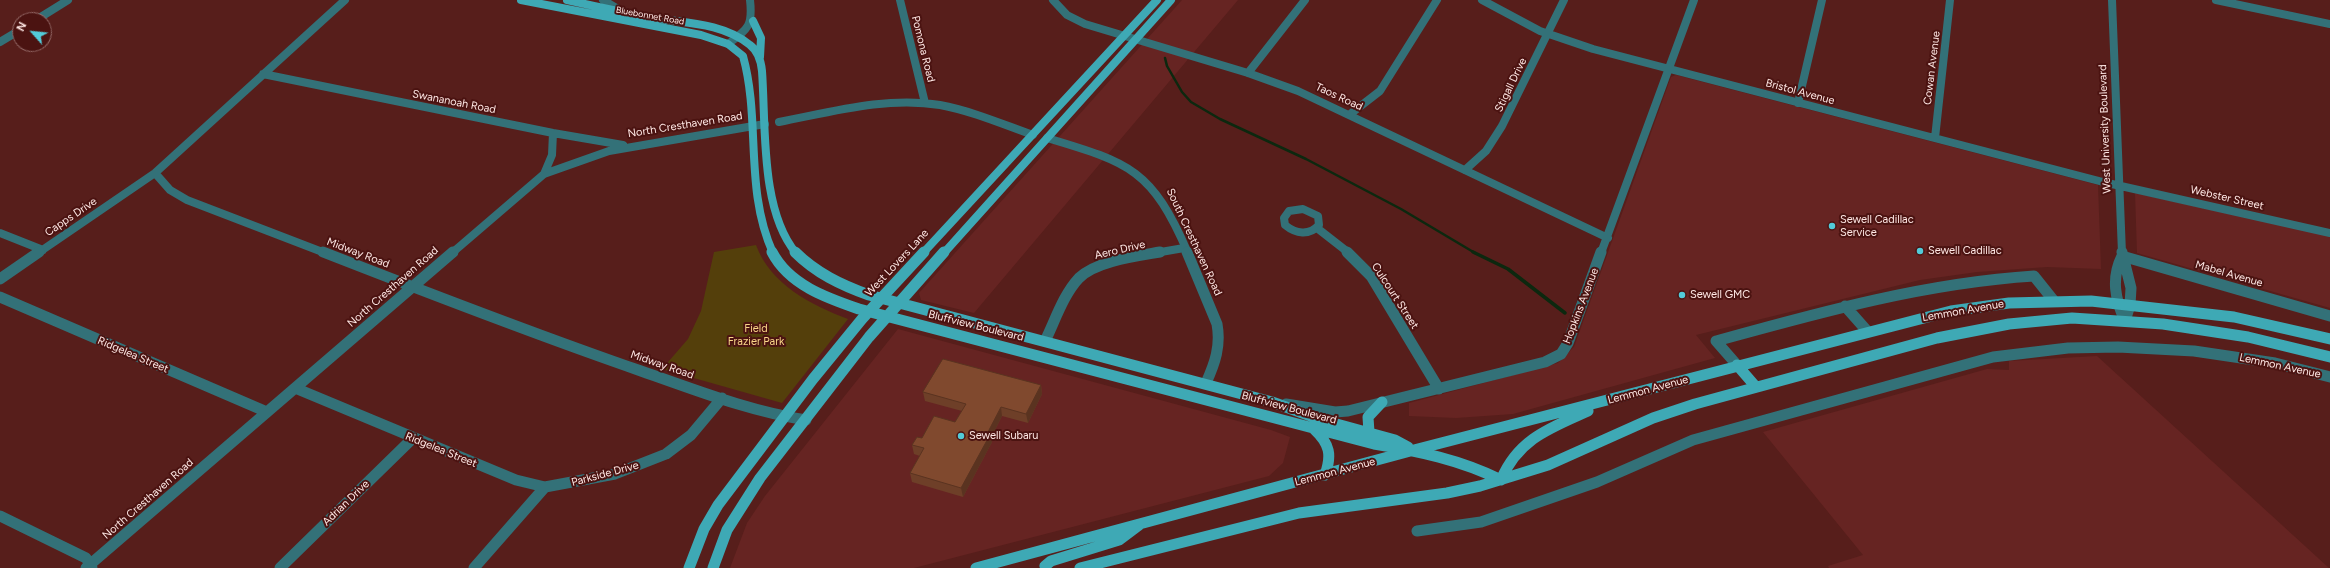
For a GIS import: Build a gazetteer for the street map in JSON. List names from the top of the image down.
{
  "streets": {
    "main road": [
      "Bluebonnet Road",
      "South Cresthaven Road",
      "Aero Drive",
      "West Lovers Lane",
      "Lemmon Avenue",
      "Bluffview Boulevard"
    ],
    "street": [
      "Pomona Road",
      "Cowan Avenue",
      "Stigall Drive",
      "Bristol Avenue",
      "Taos Road",
      "Swananoah Road",
      "North Cresthaven Road",
      "West University Boulevard",
      "Webster Street",
      "Capps Drive",
      "Midway Road",
      "Mabel Avenue",
      "Culcourt Street",
      "Hopkins Avenue",
      "Ridgelea Street",
      "Parkside Drive",
      "Adrian Drive"
    ]
  },
  "crossings": [
    ["Bluebonnet Road", "Bluffview Boulevard"],
    ["Cowan Avenue", "Bristol Avenue"],
    ["Stigall Drive", "Bristol Avenue"],
    ["Stigall Drive", "Taos Road"],
    ["Bristol Avenue", "West University Boulevard"],
    ["Bristol Avenue", "Webster Street"],
    ["Bristol Avenue", "Hopkins Avenue"],
    ["Taos Road", "West Lovers Lane"],
    ["Taos Road", "Hopkins Avenue"],
    ["Swananoah Road", "North Cresthaven Road"],
    ["North Cresthaven Road", "Midway Road"],
    ["North Cresthaven Road", "Bluffview Boulevard"],
    ["North Cresthaven Road", "Ridgelea Street"],
    ["West University Boulevard", "Webster Street"],
    ["West University Boulevard", "Mabel Avenue"],
    ["West University Boulevard", "Lemmon Avenue"],
    ["Capps Drive", "Midway Road"],
    ["South Cresthaven Road", "Aero Drive"],
    ["South Cresthaven Road", "Bluffview Boulevard"],
    ["Aero Drive", "Bluffview Boulevard"],
    ["Midway Road", "West Lovers Lane"],
    ["Midway Road", "Parkside Drive"],
    ["West Lovers Lane", "Bluffview Boulevard"],
    ["Culcourt Street", "Hopkins Avenue"],
    ["Hopkins Avenue", "Bluffview Boulevard"],
    ["Lemmon Avenue", "Bluffview Boulevard"],
    ["Ridgelea Street", "Parkside Drive"],
    ["Ridgelea Street", "Adrian Drive"]
  ],
  "parks": ["Field Frazier Park"],
  "places": [
    "Sewell Cadillac Service",
    "Sewell Cadillac",
    "Sewell GMC",
    "Sewell Subaru"
  ],
  "north": "top left"
}
